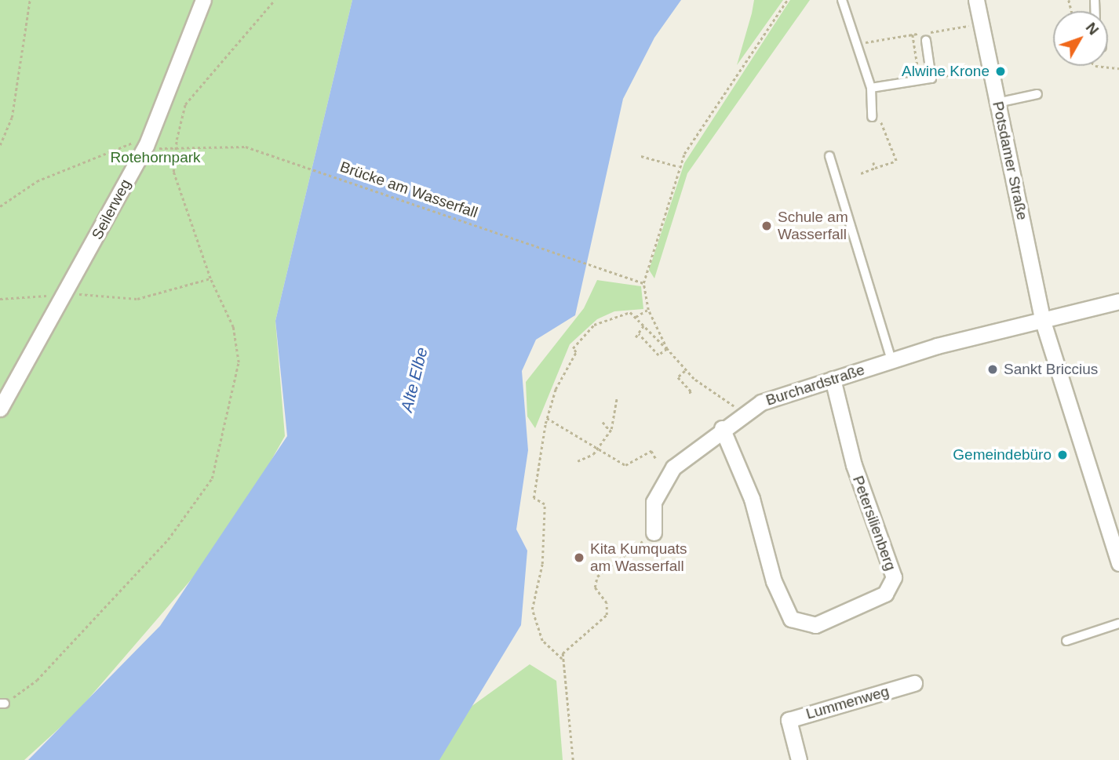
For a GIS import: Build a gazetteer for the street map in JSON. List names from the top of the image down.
{
  "streets": {
    "street": [
      "Potsdamer Straße",
      "Seilerweg",
      "Burchardstraße",
      "Petersilienberg",
      "Lummenweg"
    ],
    "path": ["Brücke am Wasserfall"]
  },
  "crossings": [
    ["Potsdamer Straße", "Burchardstraße"],
    ["Burchardstraße", "Petersilienberg"]
  ],
  "water": ["Alte Elbe"],
  "parks": ["Rotehornpark"],
  "places": [
    "Alwine Krone",
    "Schule am Wasserfall",
    "Sankt Briccius",
    "Gemeindebüro",
    "Kita Kumquats am Wasserfall"
  ],
  "north": "top right"
}
